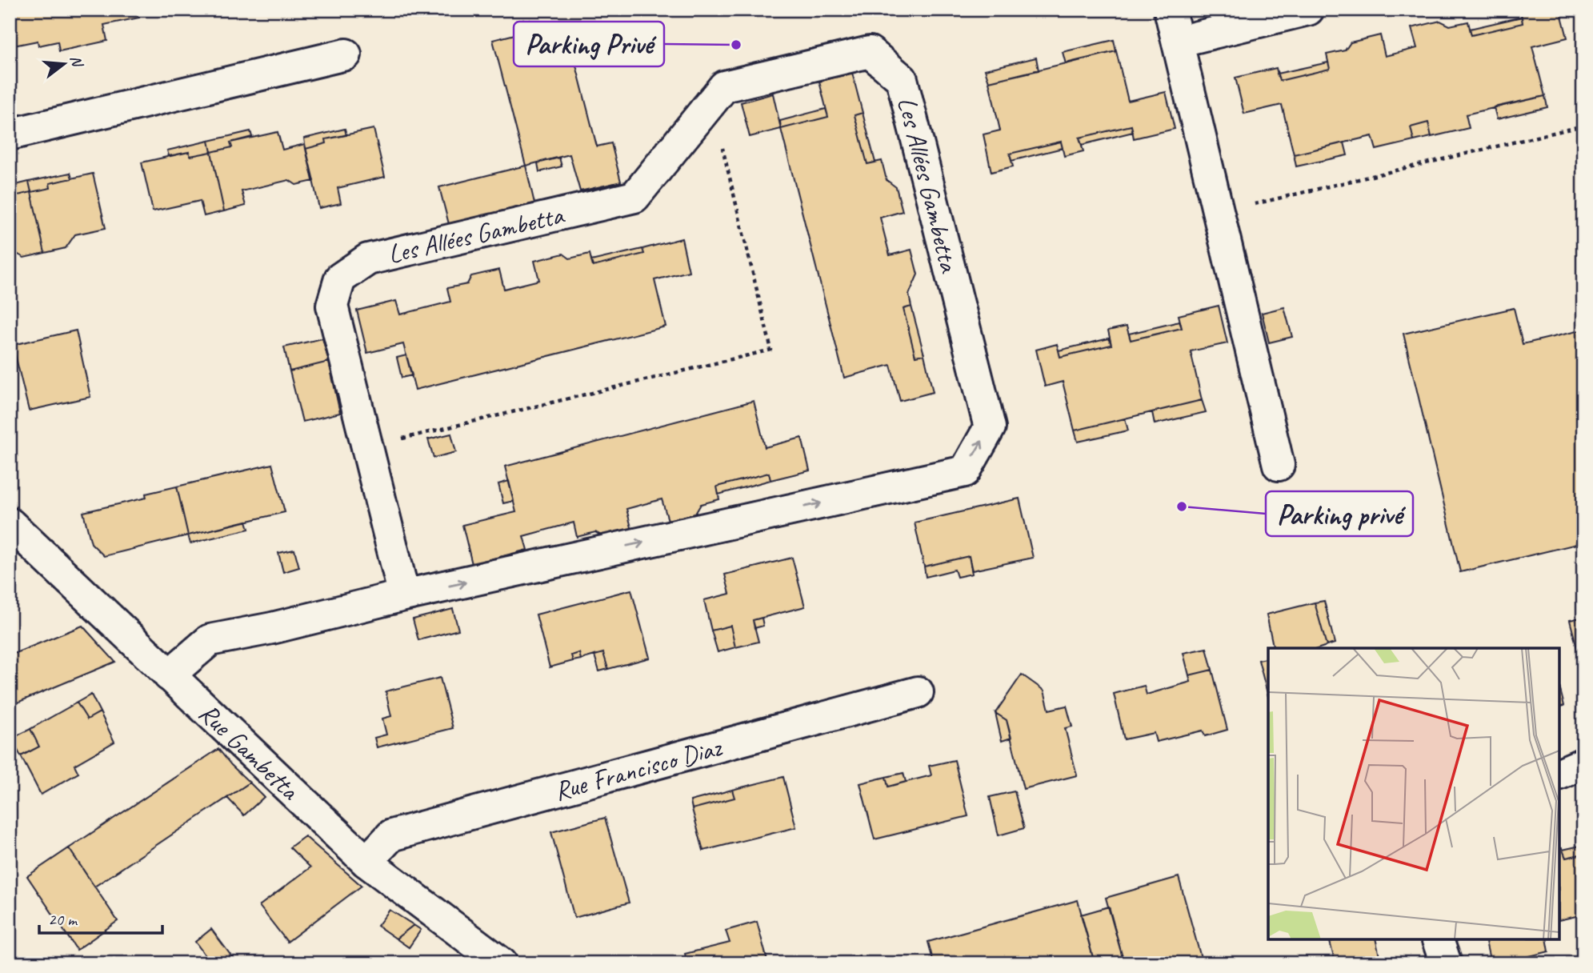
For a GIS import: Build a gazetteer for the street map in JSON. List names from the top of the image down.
{
  "streets": {
    "street": ["Les Allées Gambetta", "Rue Gambetta", "Rue Francisco Diaz"]
  },
  "crossings": [
    ["Les Allées Gambetta", "Rue Gambetta"],
    ["Rue Gambetta", "Rue Francisco Diaz"]
  ],
  "places": ["Parking Privé", "Parking privé"],
  "scale_bar": "20 m",
  "north": "right"
}
